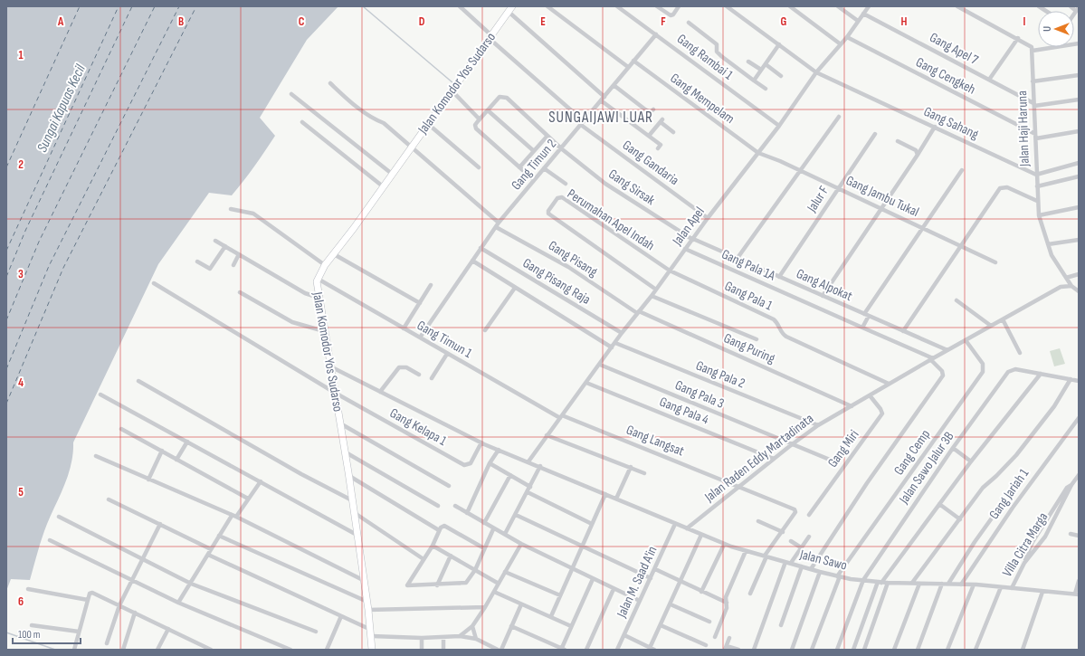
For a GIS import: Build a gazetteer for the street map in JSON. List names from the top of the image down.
{
  "streets": {
    "street": [
      "Gang Apel 7",
      "Gang Rambai 1",
      "Gang Cengkeh",
      "Jalan Komodor Yos Sudarso",
      "Gang Mempelam",
      "Gang Sahang",
      "Jalan Haji Haruna",
      "Gang Gandaria",
      "Gang Timun 2",
      "Gang Sirsak",
      "Gang Jambu Tukal",
      "Jalur F",
      "Perumahan Apel Indah",
      "Jalan Apel",
      "Gang Pisang",
      "Gang Pala 1A",
      "Gang Pisang Raja",
      "Gang Alpokat",
      "Gang Pala 1",
      "Gang Timun 1",
      "Gang Puring",
      "Gang Pala 2",
      "Gang Pala 3",
      "Gang Pala 4",
      "Gang Kelapa 1",
      "Gang Langsat",
      "Gang Miri",
      "Gang Cemp",
      "Jalan Raden Eddy Martadinata",
      "Jalan Sawo Jalur 3B",
      "Gang Jariah 1",
      "Villa Citra Marga",
      "Jalan Sawo",
      "Jalan M. Saad A'in"
    ]
  },
  "crossings": [
    ["Gang Apel 7", "Jalan Haji Haruna"],
    ["Gang Apel 7", "Jalan Apel"],
    ["Gang Rambai 1", "Gang Timun 2"],
    ["Gang Rambai 1", "Jalan Apel"],
    ["Gang Cengkeh", "Jalan Haji Haruna"],
    ["Gang Cengkeh", "Jalan Apel"],
    ["Jalan Komodor Yos Sudarso", "Gang Gandaria"],
    ["Jalan Komodor Yos Sudarso", "Gang Timun 1"],
    ["Jalan Komodor Yos Sudarso", "Gang Kelapa 1"],
    ["Gang Mempelam", "Gang Timun 2"],
    ["Gang Mempelam", "Gang Jambu Tukal"],
    ["Gang Mempelam", "Jalan Apel"],
    ["Gang Sahang", "Jalan Haji Haruna"],
    ["Gang Sahang", "Jalan Apel"],
    ["Jalan Haji Haruna", "Jalan Raden Eddy Martadinata"],
    ["Gang Gandaria", "Gang Timun 2"],
    ["Gang Gandaria", "Jalan Apel"],
    ["Gang Timun 2", "Gang Sirsak"],
    ["Gang Timun 2", "Gang Pisang"],
    ["Gang Timun 2", "Gang Pisang Raja"],
    ["Gang Timun 2", "Gang Timun 1"],
    ["Gang Sirsak", "Jalan Apel"],
    ["Gang Sirsak", "Gang Alpokat"],
    ["Gang Jambu Tukal", "Jalur F"],
    ["Gang Jambu Tukal", "Jalan Apel"],
    ["Jalur F", "Gang Alpokat"],
    ["Perumahan Apel Indah", "Jalan Apel"],
    ["Perumahan Apel Indah", "Gang Pala 1"],
    ["Jalan Apel", "Gang Pisang"],
    ["Jalan Apel", "Gang Pala 1A"],
    ["Jalan Apel", "Gang Pisang Raja"],
    ["Jalan Apel", "Gang Alpokat"],
    ["Jalan Apel", "Gang Pala 1"],
    ["Jalan Apel", "Gang Timun 1"],
    ["Jalan Apel", "Gang Puring"],
    ["Jalan Apel", "Gang Pala 2"],
    ["Jalan Apel", "Gang Pala 3"],
    ["Jalan Apel", "Gang Pala 4"],
    ["Jalan Apel", "Gang Langsat"],
    ["Gang Pisang", "Gang Puring"],
    ["Gang Pala 1A", "Jalan Raden Eddy Martadinata"],
    ["Gang Alpokat", "Jalan Raden Eddy Martadinata"],
    ["Gang Pala 1", "Jalan Raden Eddy Martadinata"],
    ["Gang Timun 1", "Gang Langsat"],
    ["Gang Puring", "Jalan Raden Eddy Martadinata"],
    ["Gang Pala 2", "Jalan Raden Eddy Martadinata"],
    ["Gang Pala 3", "Jalan Raden Eddy Martadinata"],
    ["Gang Pala 4", "Jalan Raden Eddy Martadinata"],
    ["Gang Langsat", "Jalan Raden Eddy Martadinata"],
    ["Gang Miri", "Jalan Raden Eddy Martadinata"],
    ["Gang Cemp", "Jalan Raden Eddy Martadinata"],
    ["Gang Cemp", "Jalan Sawo"],
    ["Jalan Raden Eddy Martadinata", "Jalan Sawo"],
    ["Jalan Sawo Jalur 3B", "Jalan Sawo"],
    ["Gang Jariah 1", "Jalan Sawo"],
    ["Villa Citra Marga", "Jalan Sawo"]
  ],
  "districts": ["SUNGAIJAWI LUAR"],
  "water": ["Sungai Kapuas Kecil"],
  "scale_bar": "100 m",
  "north": "left",
  "grid": {
    "columns": [
      "A",
      "B",
      "C",
      "D",
      "E",
      "F",
      "G",
      "H",
      "I"
    ],
    "rows": [
      "1",
      "2",
      "3",
      "4",
      "5",
      "6"
    ]
  }
}
